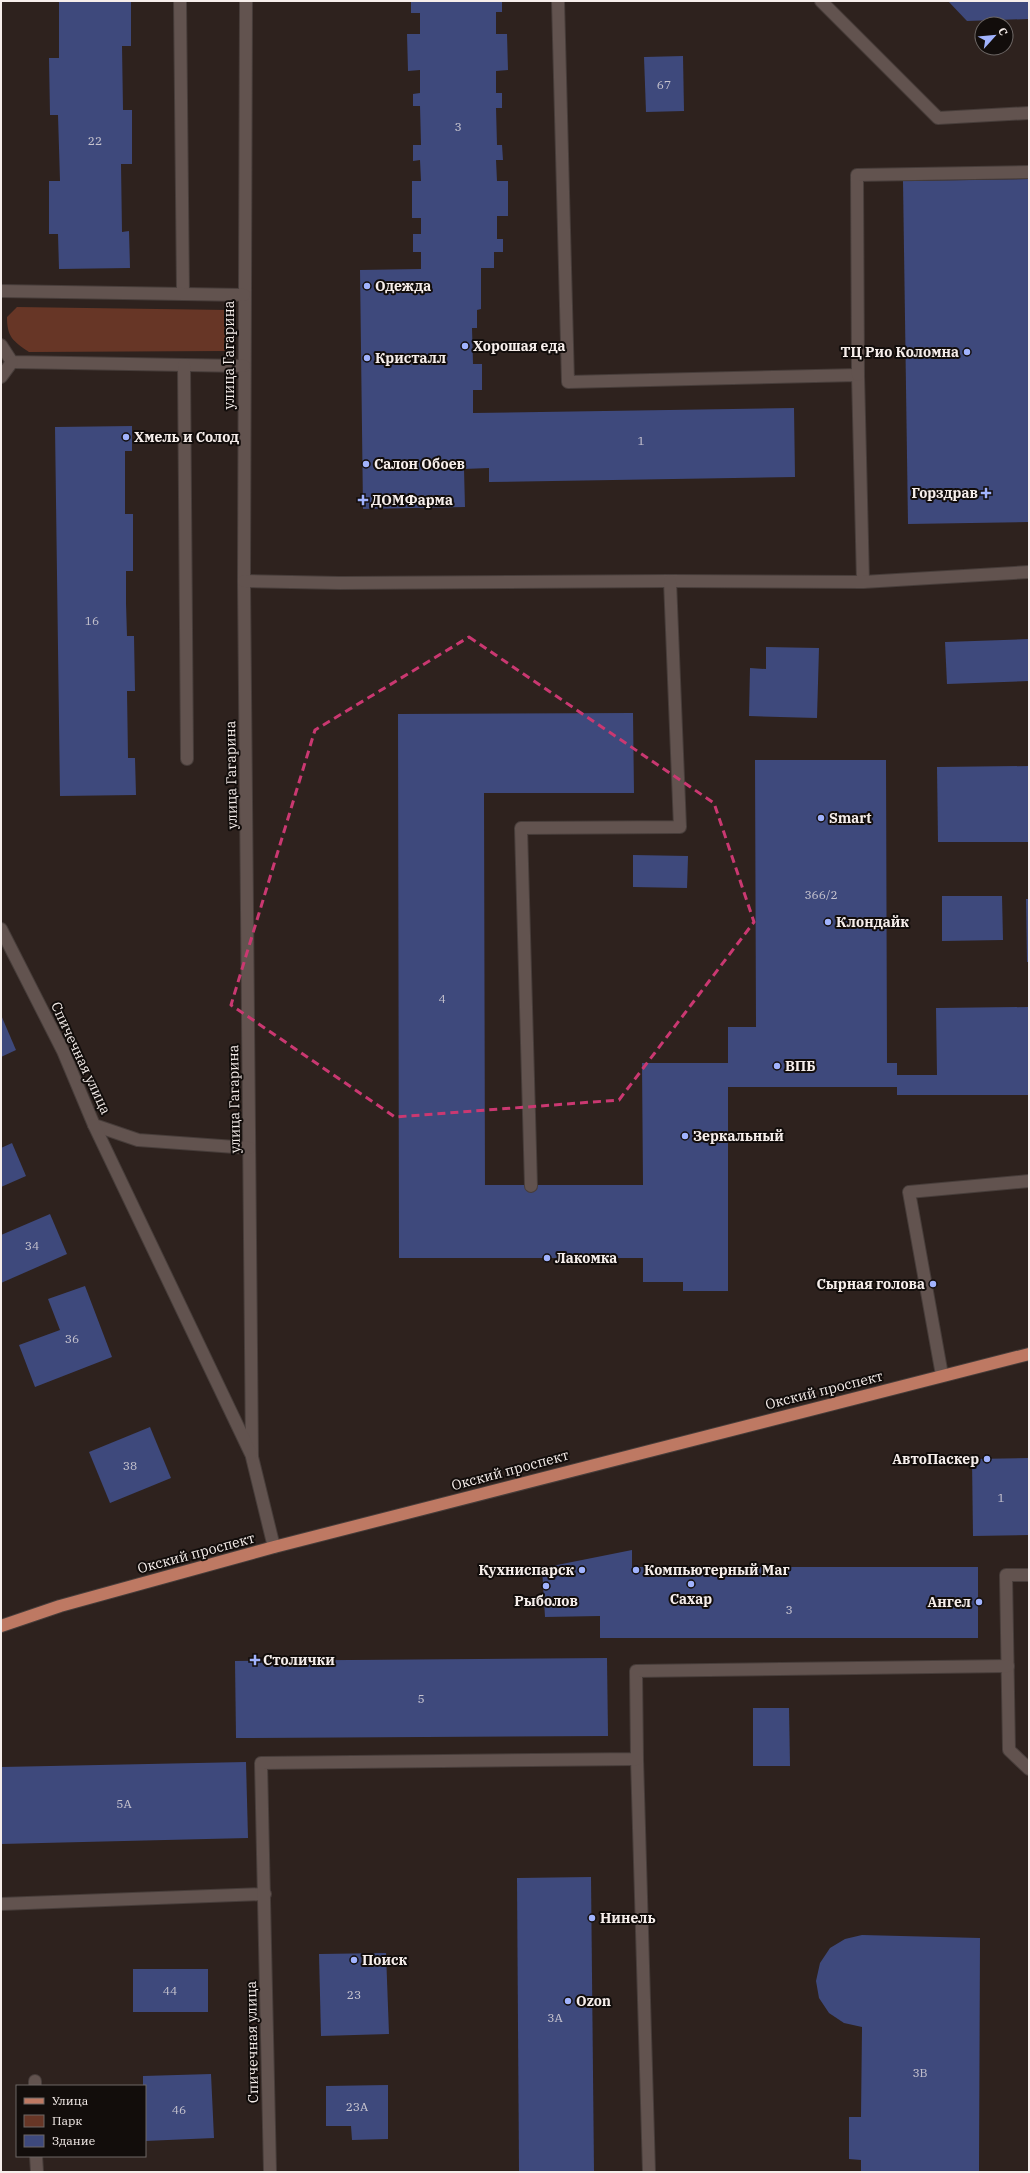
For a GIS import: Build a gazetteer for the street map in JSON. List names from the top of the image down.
{
  "streets": {
    "main road": ["Окский проспект"],
    "street": ["улица Гагарина", "Спичечная улица"]
  },
  "crossings": [
    ["улица Гагарина", "Спичечная улица"],
    ["улица Гагарина", "Окский проспект"]
  ],
  "places": {
    "other": [
      "Одежда",
      "Хорошая еда",
      "ТЦ Рио Коломна",
      "Кристалл",
      "Хмель и Солод",
      "Салон Обоев",
      "Smart",
      "Клондайк",
      "ВПБ",
      "Зеркальный",
      "Лакомка",
      "Сырная голова",
      "АвтоПаскер",
      "Кухниспарск",
      "Компьютерный Маг",
      "Сахар",
      "Рыболов",
      "Ангел",
      "Нинель",
      "Поиск",
      "Ozon"
    ],
    "health": ["Горздрав", "ДОМФарма", "Столички"]
  },
  "house_numbers": [
    "67",
    "3",
    "22",
    "1",
    "16",
    "366/2",
    "4",
    "34",
    "36",
    "38",
    "1",
    "3",
    "5",
    "5А",
    "44",
    "23",
    "3А",
    "3В",
    "23А",
    "46"
  ],
  "legend": ["Улица", "Парк", "Здание"],
  "north": "top right"
}
